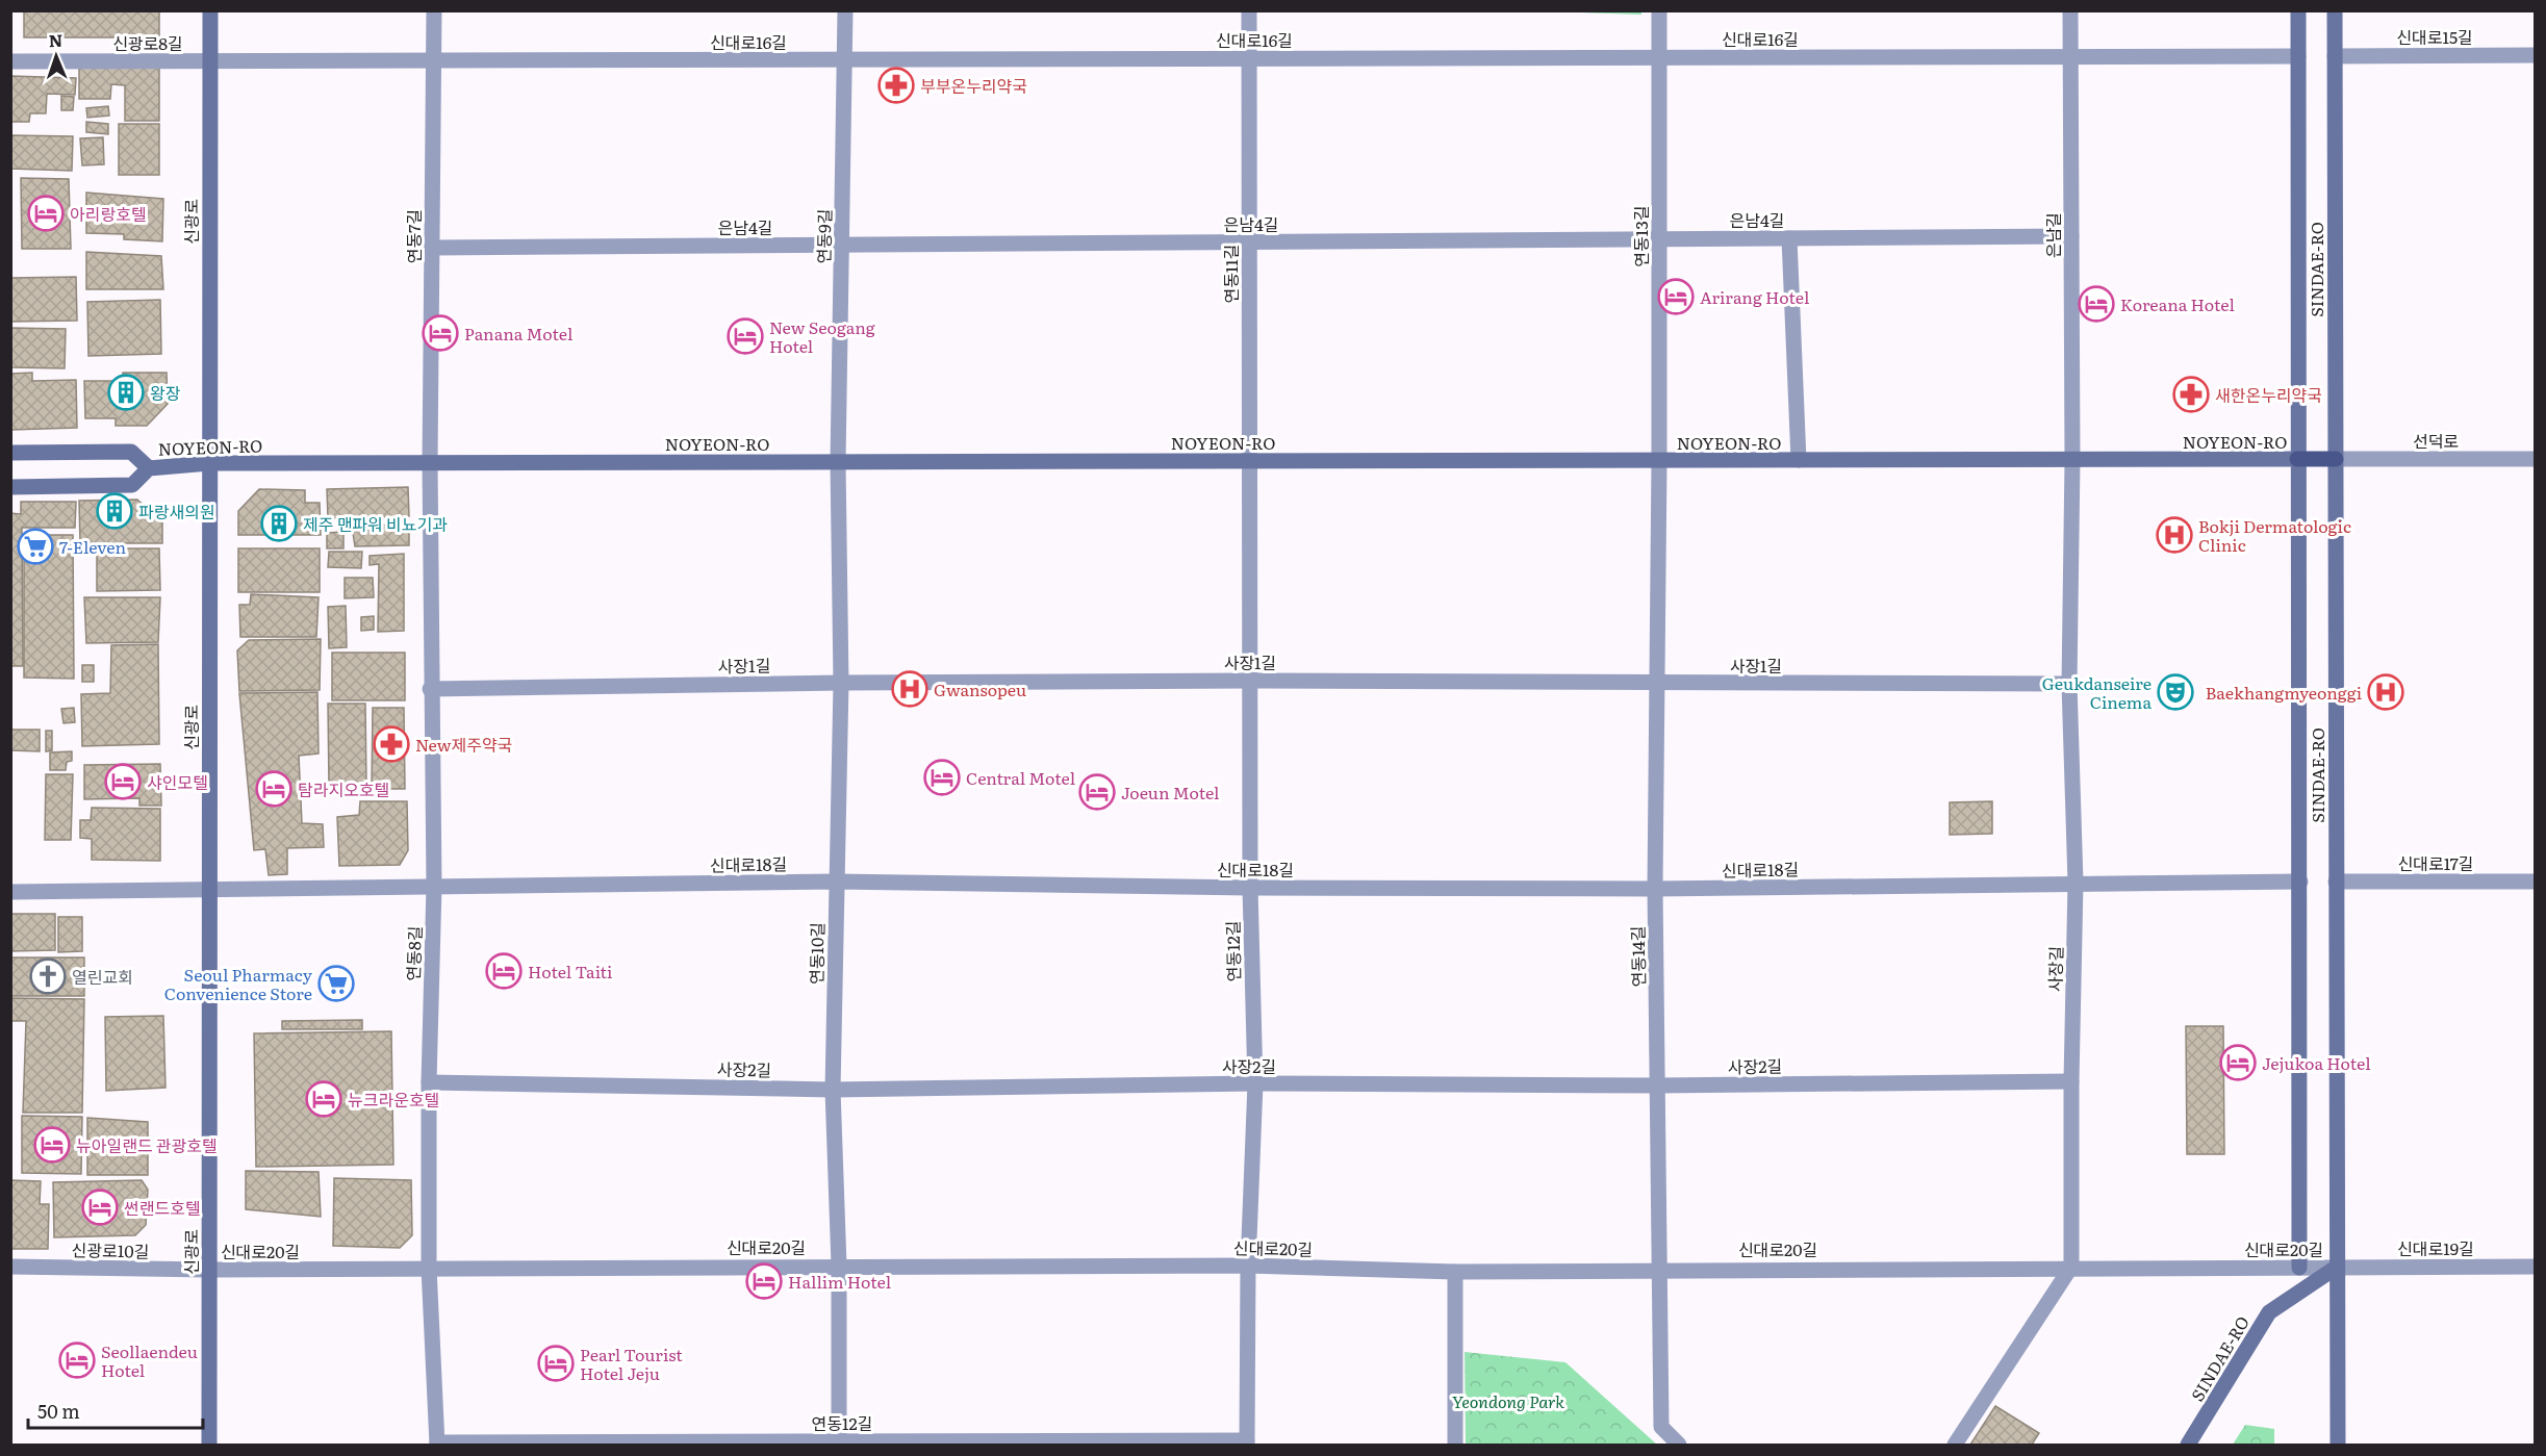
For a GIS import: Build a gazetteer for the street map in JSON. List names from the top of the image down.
{
  "streets": {
    "main road": ["신광로", "SINDAE-RO", "NOYEON-RO"],
    "street": [
      "신대로15길",
      "신대로16길",
      "신광로8길",
      "은남4길",
      "은남길",
      "연동7길",
      "연동9길",
      "연동13길",
      "연동11길",
      "선덕로",
      "사장1길",
      "신대로17길",
      "신대로18길",
      "연동12길",
      "연동8길",
      "연동10길",
      "연동14길",
      "사장길",
      "사장2길",
      "신대로20길",
      "신대로19길",
      "신광로10길"
    ]
  },
  "crossings": [
    ["신대로15길", "SINDAE-RO"],
    ["신대로16길", "신광로8길"],
    ["신대로16길", "신광로"],
    ["신대로16길", "은남길"],
    ["신대로16길", "연동7길"],
    ["신대로16길", "연동9길"],
    ["신대로16길", "연동13길"],
    ["신대로16길", "SINDAE-RO"],
    ["신대로16길", "연동11길"],
    ["신광로8길", "신광로"],
    ["은남4길", "은남길"],
    ["은남4길", "연동7길"],
    ["은남4길", "연동9길"],
    ["은남4길", "연동13길"],
    ["은남4길", "연동11길"],
    ["신광로", "NOYEON-RO"],
    ["신광로", "신대로18길"],
    ["신광로", "신대로20길"],
    ["신광로", "신광로10길"],
    ["은남길", "NOYEON-RO"],
    ["은남길", "사장길"],
    ["연동7길", "NOYEON-RO"],
    ["연동7길", "연동8길"],
    ["연동9길", "NOYEON-RO"],
    ["연동9길", "연동10길"],
    ["연동13길", "NOYEON-RO"],
    ["연동13길", "연동14길"],
    ["SINDAE-RO", "선덕로"],
    ["SINDAE-RO", "NOYEON-RO"],
    ["SINDAE-RO", "신대로17길"],
    ["SINDAE-RO", "신대로18길"],
    ["SINDAE-RO", "신대로20길"],
    ["SINDAE-RO", "신대로19길"],
    ["연동11길", "NOYEON-RO"],
    ["연동11길", "연동12길"],
    ["NOYEON-RO", "연동12길"],
    ["NOYEON-RO", "연동8길"],
    ["NOYEON-RO", "연동10길"],
    ["NOYEON-RO", "연동14길"],
    ["NOYEON-RO", "사장길"],
    ["사장1길", "연동12길"],
    ["사장1길", "연동8길"],
    ["사장1길", "연동10길"],
    ["사장1길", "연동14길"],
    ["사장1길", "사장길"],
    ["신대로18길", "연동12길"],
    ["신대로18길", "연동8길"],
    ["신대로18길", "연동10길"],
    ["신대로18길", "연동14길"],
    ["신대로18길", "사장길"],
    ["연동12길", "연동8길"],
    ["연동12길", "연동10길"],
    ["연동12길", "사장2길"],
    ["연동12길", "신대로20길"],
    ["연동8길", "사장2길"],
    ["연동8길", "신대로20길"],
    ["연동10길", "사장2길"],
    ["연동10길", "신대로20길"],
    ["연동14길", "사장2길"],
    ["연동14길", "신대로20길"],
    ["사장길", "사장2길"],
    ["사장길", "신대로20길"],
    ["신대로20길", "신대로19길"],
    ["신대로20길", "신광로10길"]
  ],
  "parks": ["Yeondong Park"],
  "places": {
    "pharmacy": ["부부온누리약국", "새한온누리약국", "New제주약국"],
    "hotel": [
      "아리랑호텔",
      "Arirang Hotel",
      "Koreana Hotel",
      "Panana Motel",
      "New Seogang Hotel",
      "Central Motel",
      "샤인모텔",
      "탐라지오호텔",
      "Joeun Motel",
      "Hotel Taiti",
      "Jejukoa Hotel",
      "뉴크라운호텔",
      "뉴아일랜드 관광호텔",
      "썬랜드호텔",
      "Hallim Hotel",
      "Seollaendeu Hotel",
      "Pearl Tourist Hotel Jeju"
    ],
    "building": ["왕장", "파랑새의원", "제주 맨파워 비뇨기과"],
    "hospital": ["Bokji Dermatologic Clinic", "Gwansopeu", "Baekhangmyeonggi"],
    "supermarket": ["7-Eleven", "Seoul Pharmacy Convenience Store"],
    "theatre": ["Geukdanseire Cinema"],
    "church": ["열린교회"]
  },
  "scale_bar": "50 m",
  "north": "top"
}
